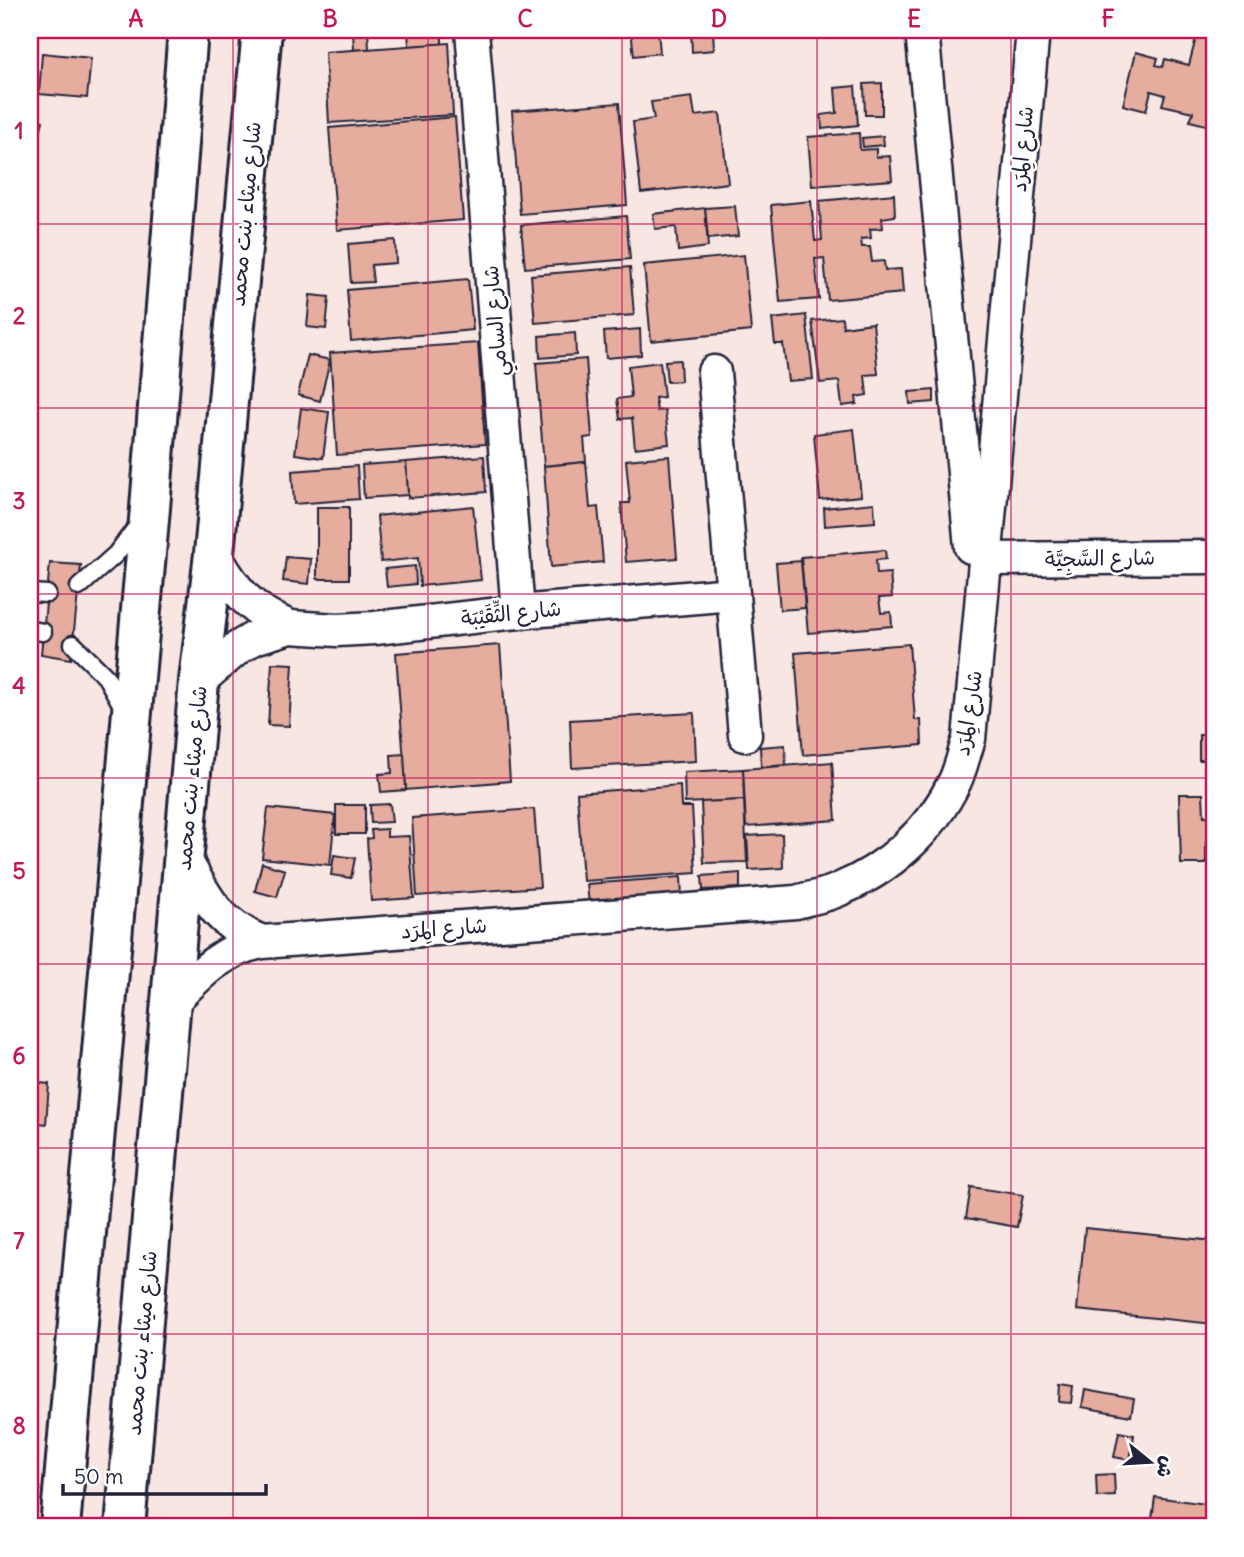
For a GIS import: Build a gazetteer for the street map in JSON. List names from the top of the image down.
{
  "streets": {
    "main road": ["شارع ميثاء بنت محمد"],
    "street": [
      "شارع المِرَد",
      "شارع السامي",
      "شارع السَّجِيَّة",
      "شارع الثِّقَيْبَة"
    ]
  },
  "crossings": [
    ["شارع المِرَد", "شارع ميثاء بنت محمد"],
    ["شارع المِرَد", "شارع السَّجِيَّة"],
    ["شارع ميثاء بنت محمد", "شارع الثِّقَيْبَة"],
    ["شارع السامي", "شارع الثِّقَيْبَة"]
  ],
  "scale_bar": "50 m",
  "north": "right",
  "grid": {
    "columns": [
      "A",
      "B",
      "C",
      "D",
      "E",
      "F"
    ],
    "rows": [
      "1",
      "2",
      "3",
      "4",
      "5",
      "6",
      "7",
      "8"
    ]
  }
}
